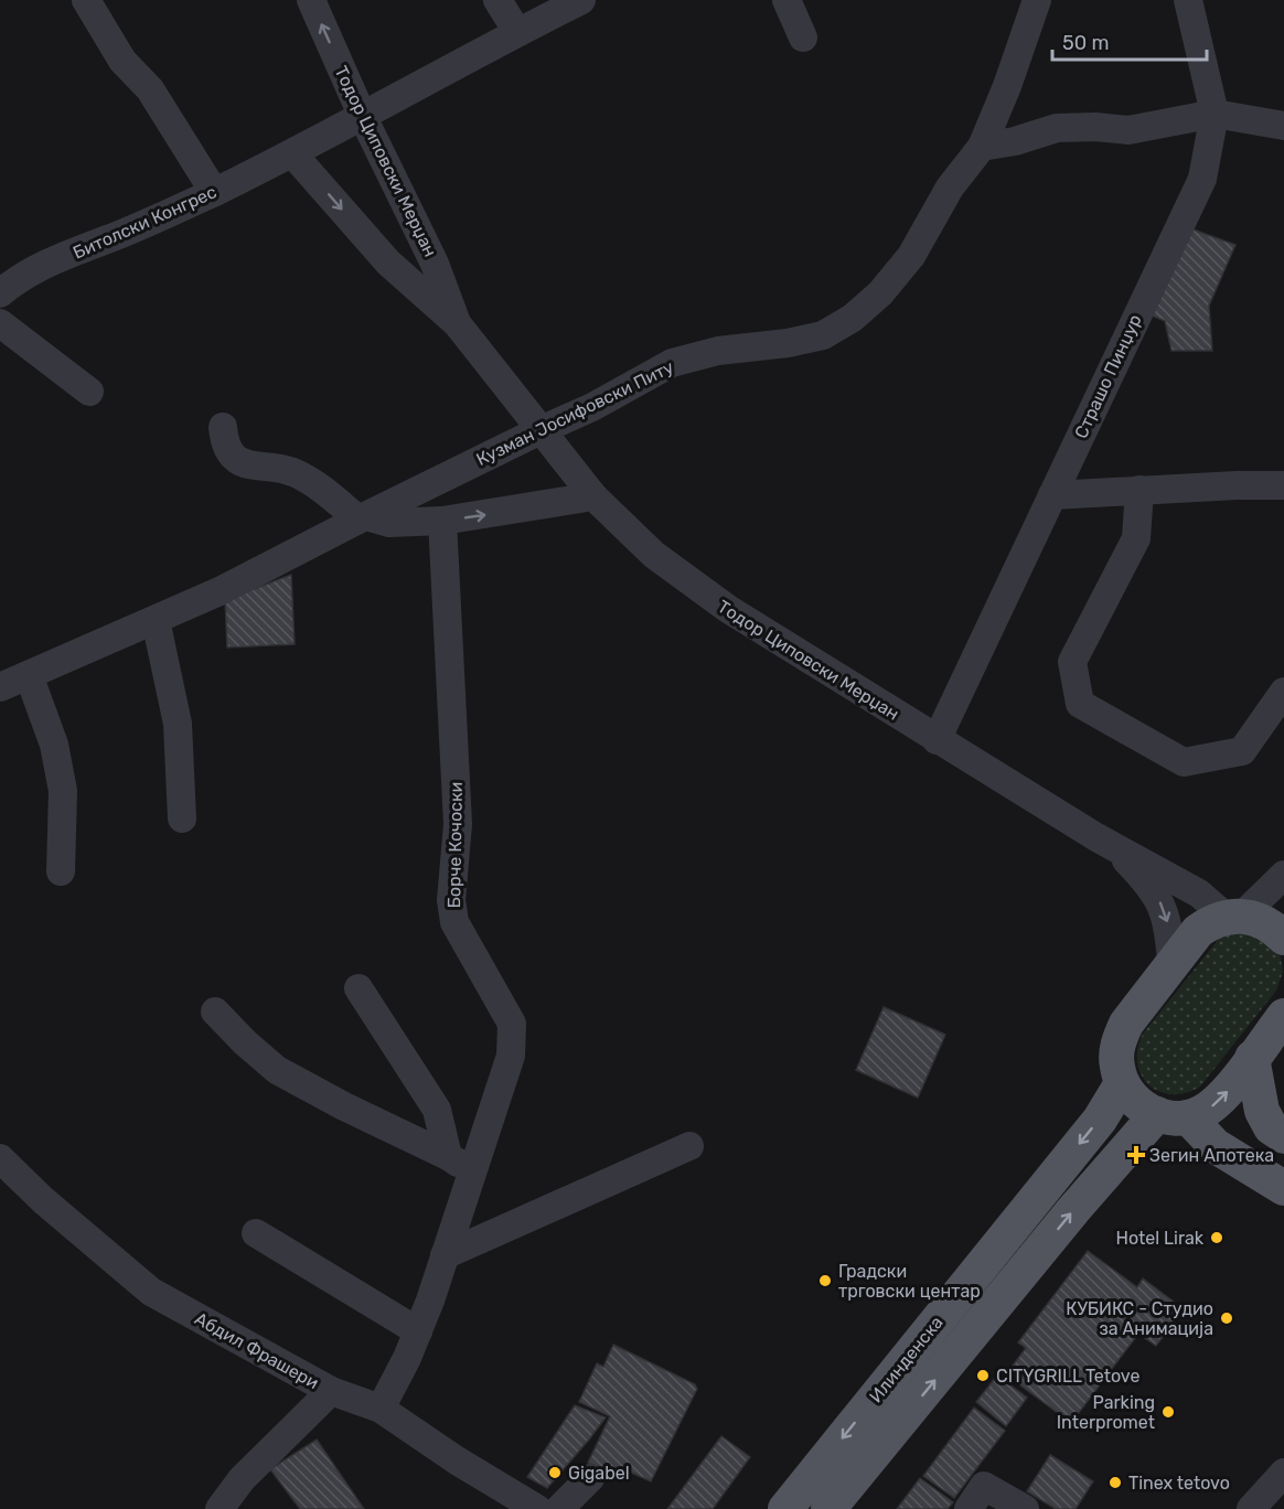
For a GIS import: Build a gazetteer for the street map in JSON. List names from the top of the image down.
{
  "streets": {
    "main road": ["Илинденска"],
    "street": [
      "Тодор Циповски Мерџан",
      "Битолски Конгрес",
      "Страшо Пинџур",
      "Кузман Јосифовски Питу",
      "Борче Кочоски",
      "Абдил Фрашери"
    ]
  },
  "crossings": [
    ["Тодор Циповски Мерџан", "Битолски Конгрес"],
    ["Тодор Циповски Мерџан", "Страшо Пинџур"],
    ["Тодор Циповски Мерџан", "Кузман Јосифовски Питу"],
    ["Борче Кочоски", "Абдил Фрашери"]
  ],
  "places": {
    "health": ["Зегин Апотека"],
    "other": [
      "Hotel Lirak",
      "Градски трговски центар",
      "КУБИКС - Студио за Анимација",
      "CITYGRILL Tetove",
      "Parking Interpromet",
      "Gigabel",
      "Tinex tetovo"
    ]
  },
  "scale_bar": "50 m"
}
